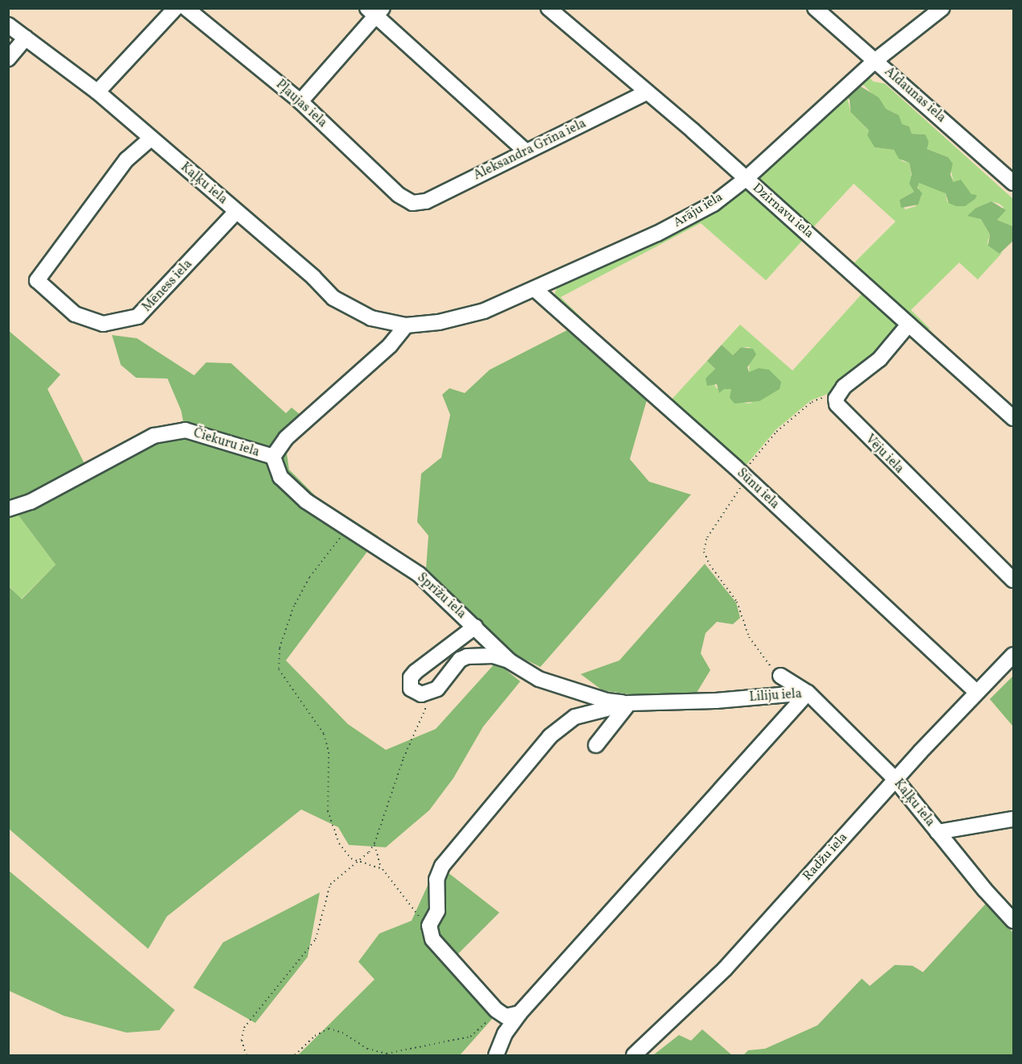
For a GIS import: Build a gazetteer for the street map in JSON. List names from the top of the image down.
{
  "streets": {
    "street": [
      "Aldaunas iela",
      "Pļaujas iela",
      "Aleksandra Grīna iela",
      "Kaļķu iela",
      "Arāju iela",
      "Dzirnavu iela",
      "Mēness iela",
      "Čiekuru iela",
      "Vēju iela",
      "Sūnu iela",
      "Sprīžu iela",
      "Liliju iela",
      "Radžu iela"
    ]
  },
  "crossings": [
    ["Aldaunas iela", "Arāju iela"],
    ["Pļaujas iela", "Aleksandra Grīna iela"],
    ["Aleksandra Grīna iela", "Dzirnavu iela"],
    ["Kaļķu iela", "Arāju iela"],
    ["Kaļķu iela", "Mēness iela"],
    ["Kaļķu iela", "Čiekuru iela"],
    ["Kaļķu iela", "Liliju iela"],
    ["Kaļķu iela", "Radžu iela"],
    ["Arāju iela", "Dzirnavu iela"],
    ["Arāju iela", "Čiekuru iela"],
    ["Arāju iela", "Sūnu iela"],
    ["Čiekuru iela", "Sprīžu iela"],
    ["Sūnu iela", "Radžu iela"],
    ["Sprīžu iela", "Liliju iela"]
  ]
}
